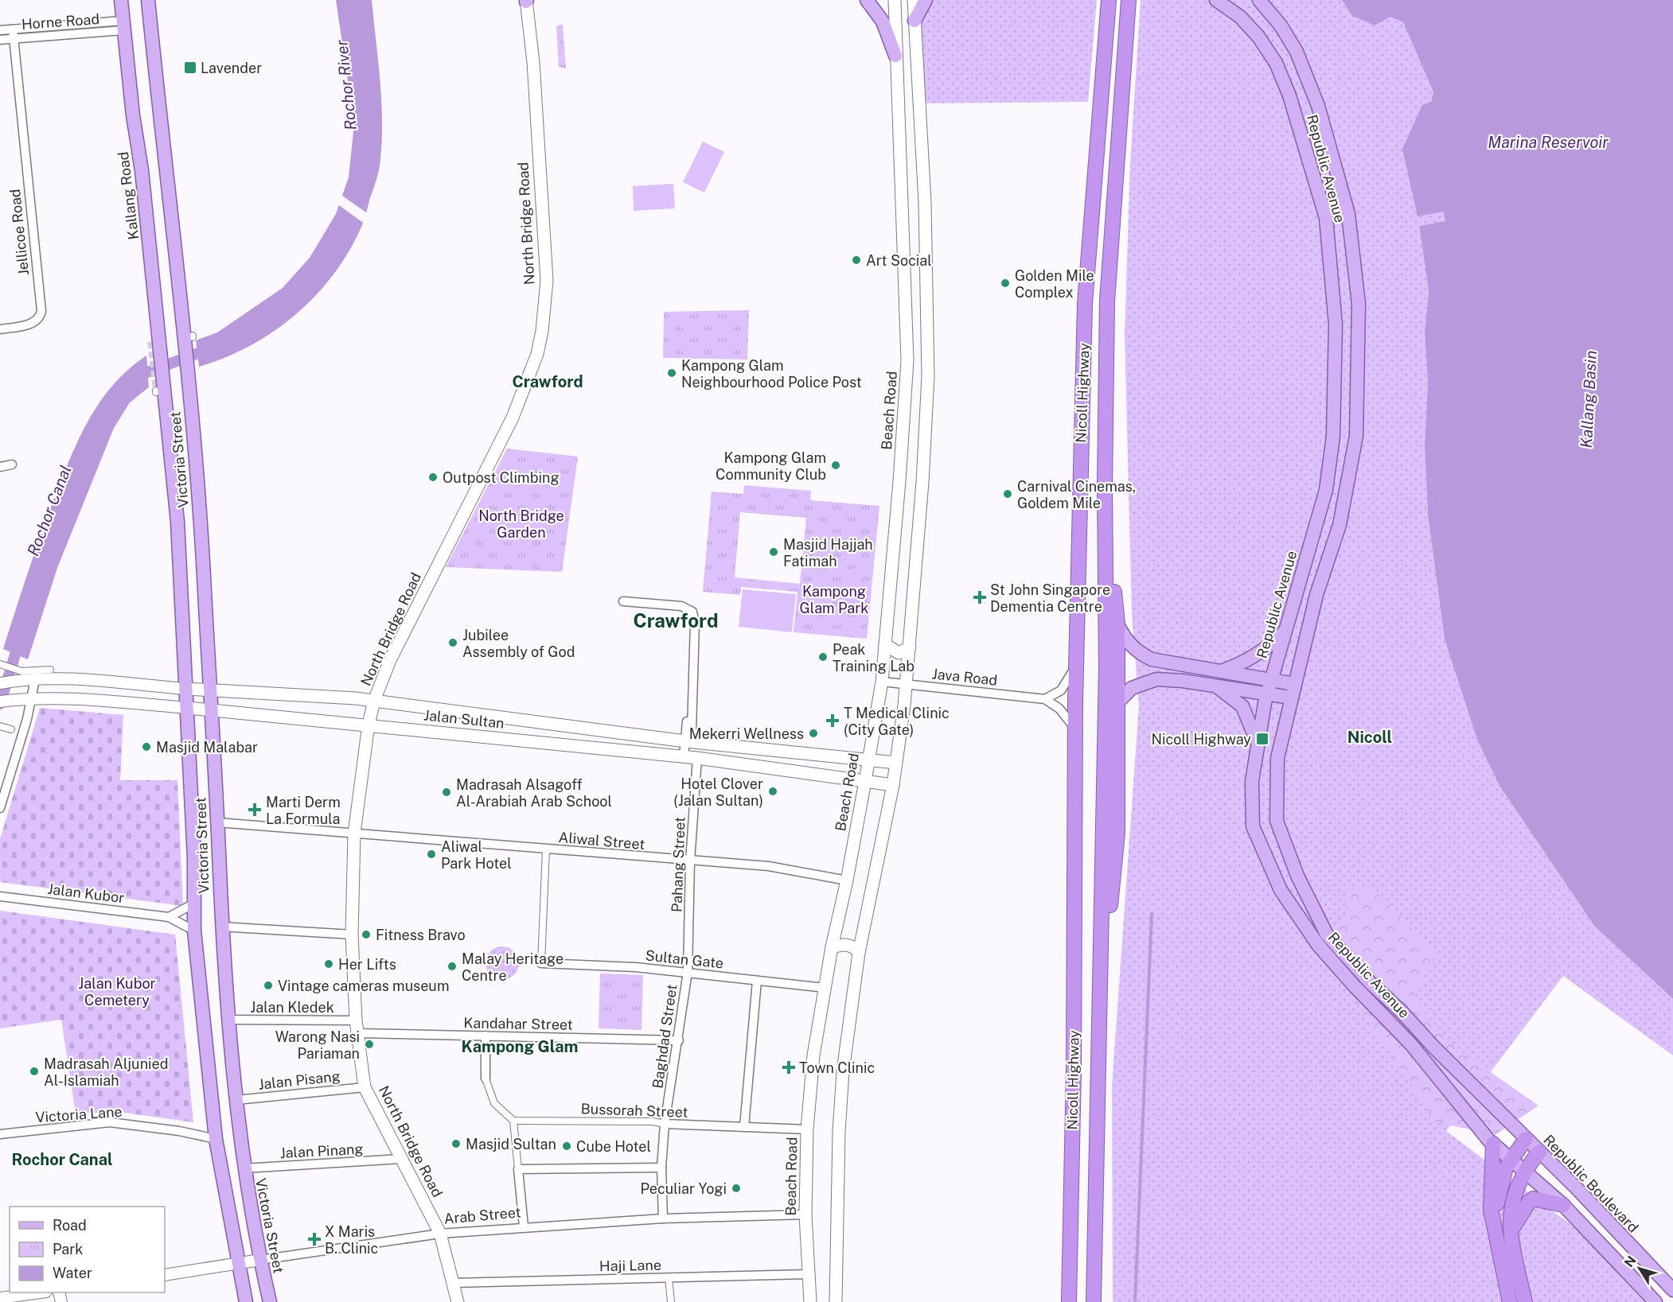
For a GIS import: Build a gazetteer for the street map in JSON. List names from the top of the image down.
{
  "streets": {
    "highway": ["Nicoll Highway"],
    "main road": [
      "Republic Avenue",
      "Kallang Road",
      "North Bridge Road",
      "Beach Road",
      "Victoria Street",
      "Jalan Sultan",
      "Republic Boulevard"
    ],
    "street": [
      "Horne Road",
      "Jellicoe Road",
      "Java Road",
      "Aliwal Street",
      "Pahang Street",
      "Jalan Kubor",
      "Sultan Gate",
      "Jalan Kledek",
      "Kandahar Street",
      "Baghdad Street",
      "Jalan Pisang",
      "Bussorah Street",
      "Victoria Lane",
      "Jalan Pinang",
      "Arab Street",
      "Haji Lane"
    ]
  },
  "crossings": [
    ["Horne Road", "Kallang Road"],
    ["Horne Road", "Jellicoe Road"],
    ["Republic Avenue", "Republic Boulevard"],
    ["Kallang Road", "Victoria Street"],
    ["North Bridge Road", "Jalan Sultan"],
    ["North Bridge Road", "Aliwal Street"],
    ["North Bridge Road", "Jalan Kledek"],
    ["North Bridge Road", "Kandahar Street"],
    ["North Bridge Road", "Jalan Pisang"],
    ["North Bridge Road", "Jalan Pinang"],
    ["North Bridge Road", "Arab Street"],
    ["North Bridge Road", "Haji Lane"],
    ["Beach Road", "Java Road"],
    ["Beach Road", "Jalan Sultan"],
    ["Beach Road", "Aliwal Street"],
    ["Beach Road", "Sultan Gate"],
    ["Beach Road", "Bussorah Street"],
    ["Beach Road", "Arab Street"],
    ["Beach Road", "Haji Lane"],
    ["Victoria Street", "Jalan Sultan"],
    ["Victoria Street", "Aliwal Street"],
    ["Victoria Street", "Jalan Kubor"],
    ["Victoria Street", "Jalan Kledek"],
    ["Victoria Street", "Jalan Pisang"],
    ["Victoria Street", "Victoria Lane"],
    ["Victoria Street", "Jalan Pinang"],
    ["Victoria Street", "Arab Street"],
    ["Jalan Sultan", "Pahang Street"],
    ["Aliwal Street", "Pahang Street"],
    ["Pahang Street", "Sultan Gate"],
    ["Pahang Street", "Baghdad Street"],
    ["Sultan Gate", "Baghdad Street"],
    ["Jalan Kledek", "Kandahar Street"],
    ["Kandahar Street", "Baghdad Street"],
    ["Baghdad Street", "Bussorah Street"],
    ["Baghdad Street", "Arab Street"]
  ],
  "districts": [
    "Crawford",
    "Crawford",
    "Nicoll",
    "Kampong Glam",
    "Rochor Canal"
  ],
  "water": [
    "Rochor River",
    "Marina Reservoir",
    "Kallang Basin",
    "Rochor Canal"
  ],
  "parks": ["North Bridge Garden", "Kampong Glam Park", "Jalan Kubor Cemetery"],
  "places": {
    "transit": ["Lavender", "Nicoll Highway"],
    "other": [
      "Art Social",
      "Golden Mile Complex",
      "Kampong Glam Neighbourhood Police Post",
      "Kampong Glam Community Club",
      "Outpost Climbing",
      "Carnival Cinemas, Goldem Mile",
      "Masjid Hajjah Fatimah",
      "Jubilee Assembly of God",
      "Peak Training Lab",
      "Mekerri Wellness",
      "Masjid Malabar",
      "Hotel Clover (Jalan Sultan)",
      "Madrasah Alsagoff Al-Arabiah Arab School",
      "Aliwal Park Hotel",
      "Fitness Bravo",
      "Her Lifts",
      "Malay Heritage Centre",
      "Vintage cameras museum",
      "Warong Nasi Pariaman",
      "Madrasah Aljunied Al-Islamiah",
      "Masjid Sultan",
      "Cube Hotel",
      "Peculiar Yogi"
    ],
    "health": [
      "St John Singapore Dementia Centre",
      "T Medical Clinic (City Gate)",
      "Marti Derm La Formula",
      "Town Clinic",
      "X Maris B. Clinic"
    ]
  },
  "legend": ["Road", "Park", "Water"],
  "north": "top left"
}
